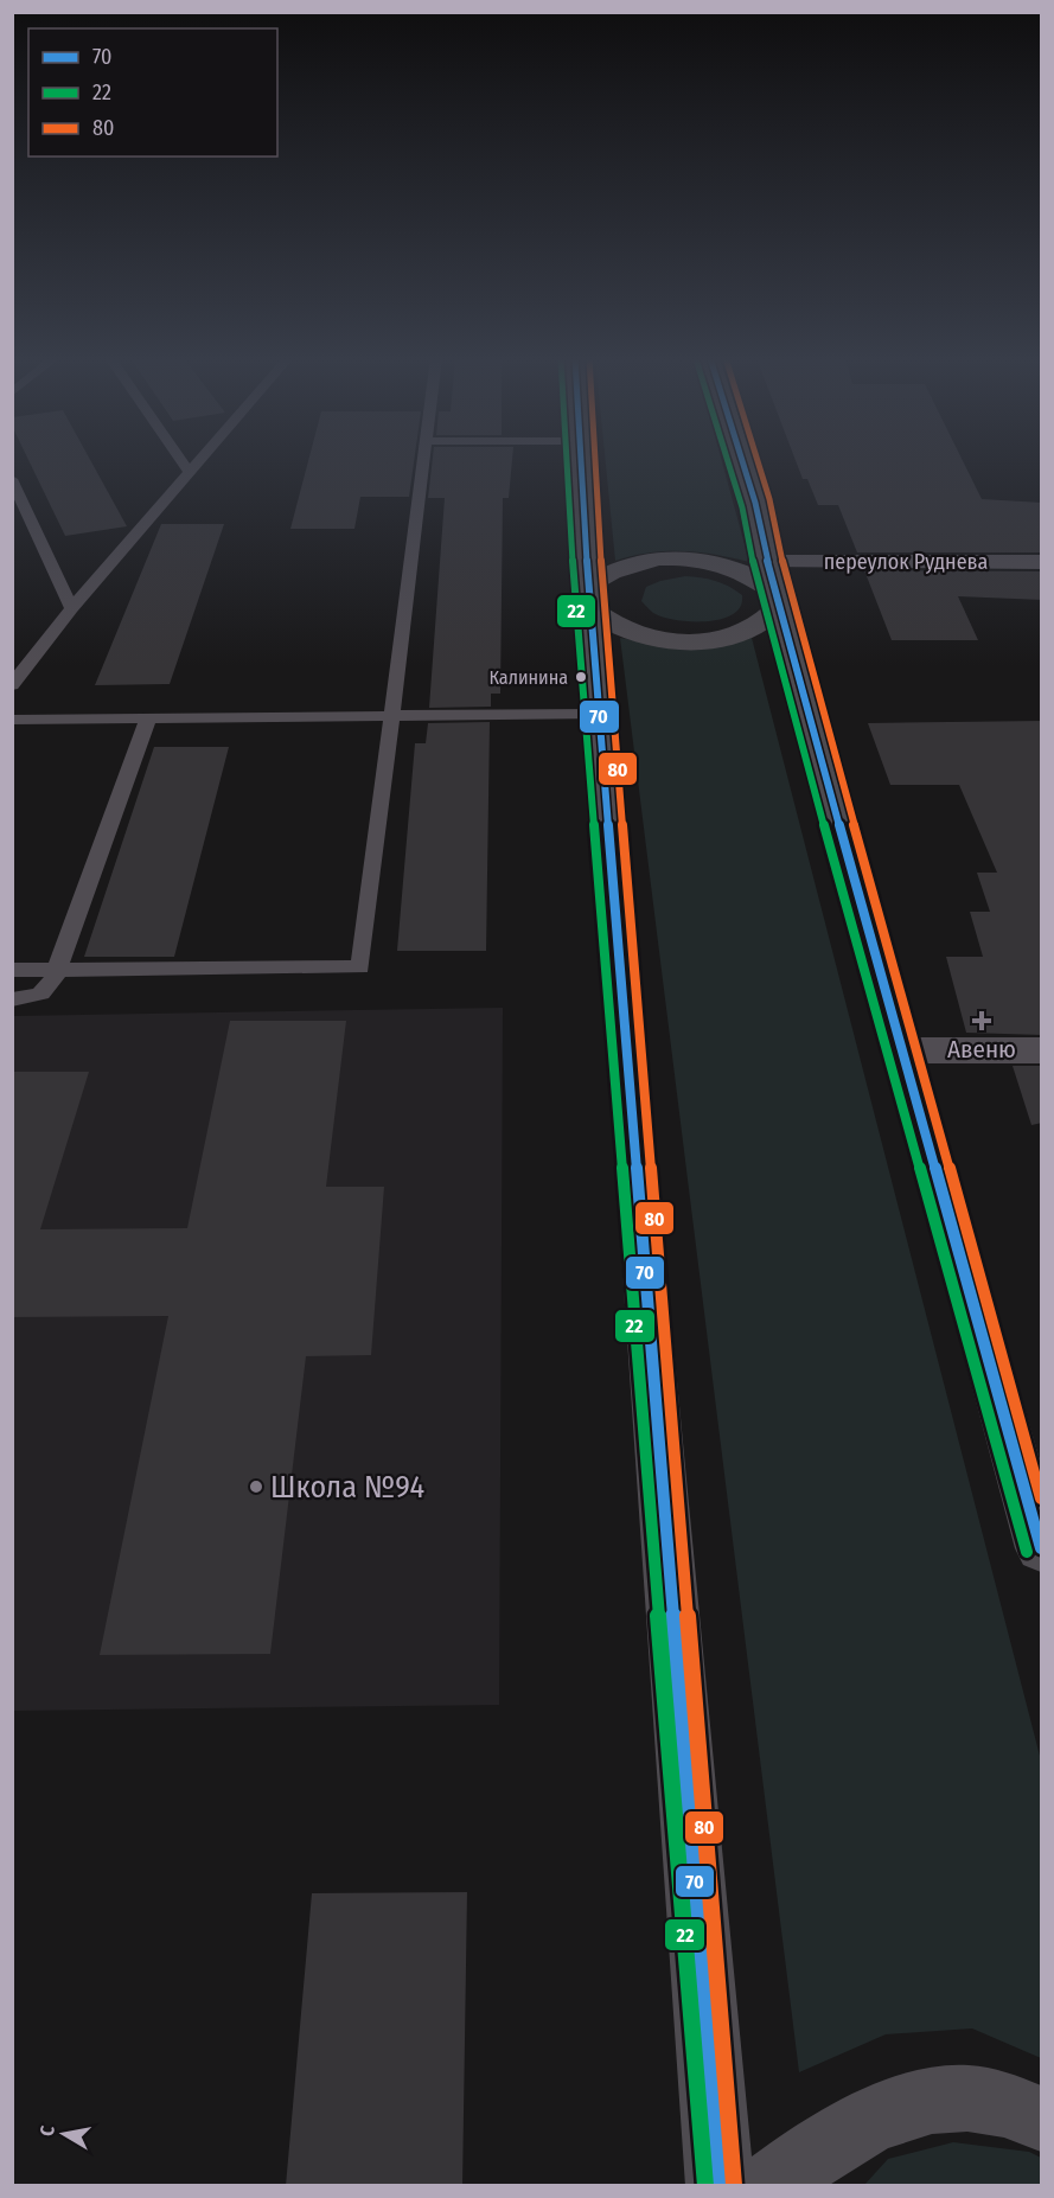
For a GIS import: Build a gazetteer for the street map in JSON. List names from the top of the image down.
{
  "streets": {
    "street": ["переулок Руднева"]
  },
  "places": {
    "other": ["Калинина", "Школа №94"],
    "health": ["Авеню"]
  },
  "lines": ["transit line 70", "transit line 22", "transit line 80"],
  "legend": ["70", "22", "80"],
  "north": "left"
}
